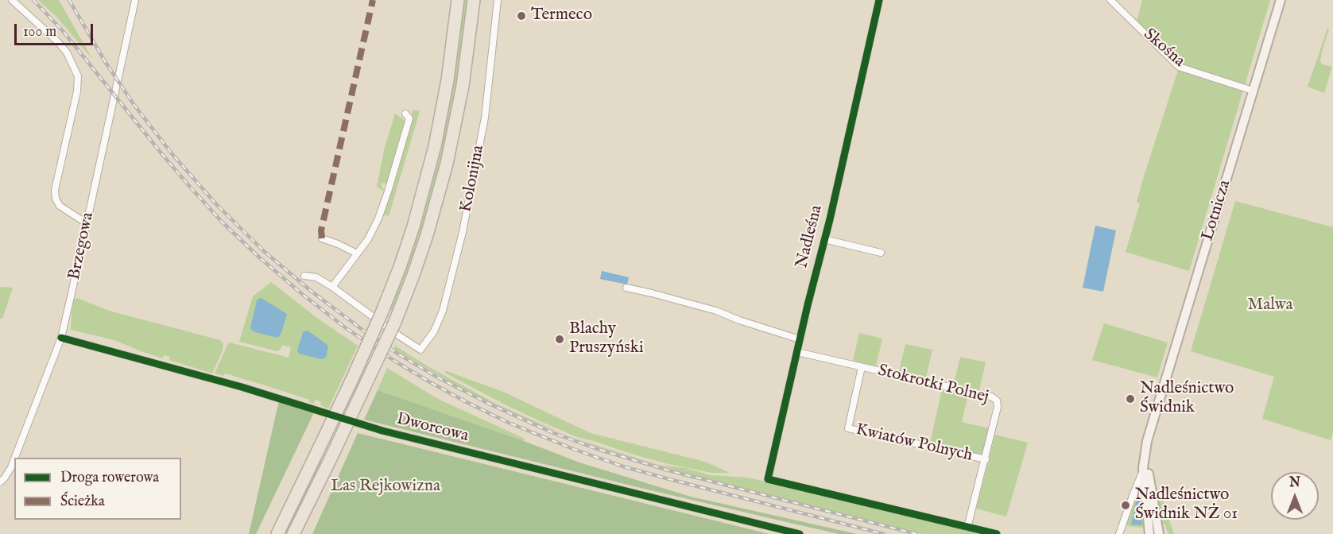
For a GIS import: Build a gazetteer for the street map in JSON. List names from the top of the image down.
{
  "streets": {
    "main road": ["Lotnicza"],
    "street": [
      "Skośna",
      "Kolonijna",
      "Nadleśna",
      "Brzegowa",
      "Stokrotki Polnej",
      "Dworcowa",
      "Kwiatów Polnych"
    ]
  },
  "crossings": [
    ["Skośna", "Lotnicza"],
    ["Nadleśna", "Stokrotki Polnej"],
    ["Brzegowa", "Dworcowa"],
    ["Stokrotki Polnej", "Kwiatów Polnych"]
  ],
  "parks": ["Malwa", "Las Rejkowizna"],
  "places": [
    "Termeco",
    "Blachy Pruszyński",
    "Nadleśnictwo Świdnik",
    "Nadleśnictwo Świdnik NŻ 01"
  ],
  "legend": ["Droga rowerowa", "Ścieżka"],
  "scale_bar": "100 m",
  "north": "top"
}
